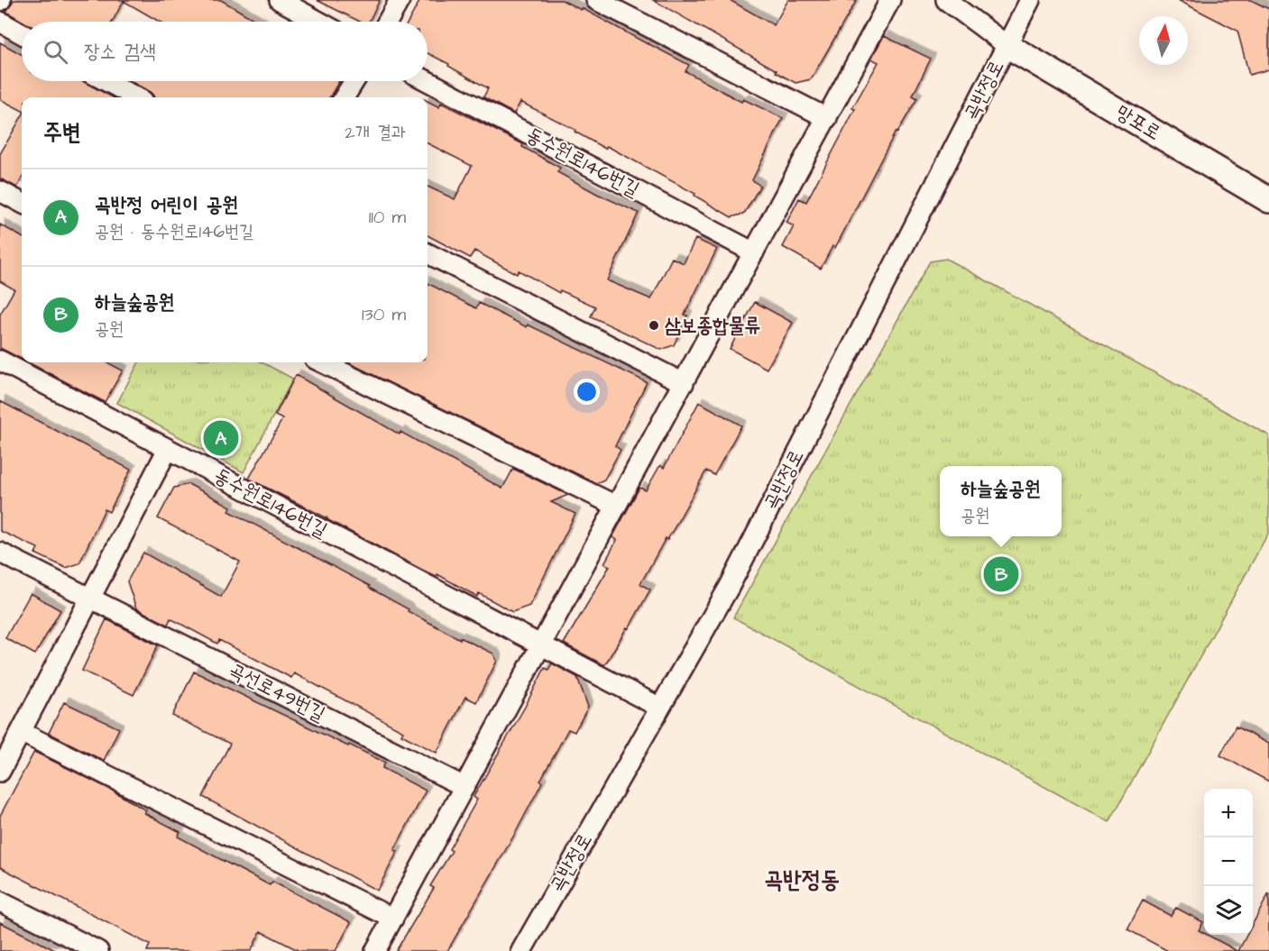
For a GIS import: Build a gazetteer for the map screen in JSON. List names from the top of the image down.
{
  "streets": {
    "street": [
      "곡반정로",
      "망포로",
      "동수원로146번길",
      "곡선로49번길"
    ]
  },
  "crossings": [
    ["곡반정로", "망포로"],
    ["곡반정로", "동수원로146번길"]
  ],
  "districts": ["곡반정동"],
  "places": ["삼보종합물류"],
  "north": "top",
  "page": {
    "search": "장소 검색",
    "heading": ["주변", "2개 결과"],
    "list": [
      {
        "mark": "A",
        "name": "곡반정 어린이 공원",
        "note": "공원 · 동수원로146번길",
        "value": "110 m"
      },
      {
        "mark": "B",
        "name": "하늘숲공원",
        "note": "공원",
        "value": "130 m"
      }
    ],
    "pins": ["A", "B"],
    "popup": ["하늘숲공원", "공원"],
    "map_buttons": ["+", "−"]
  }
}
